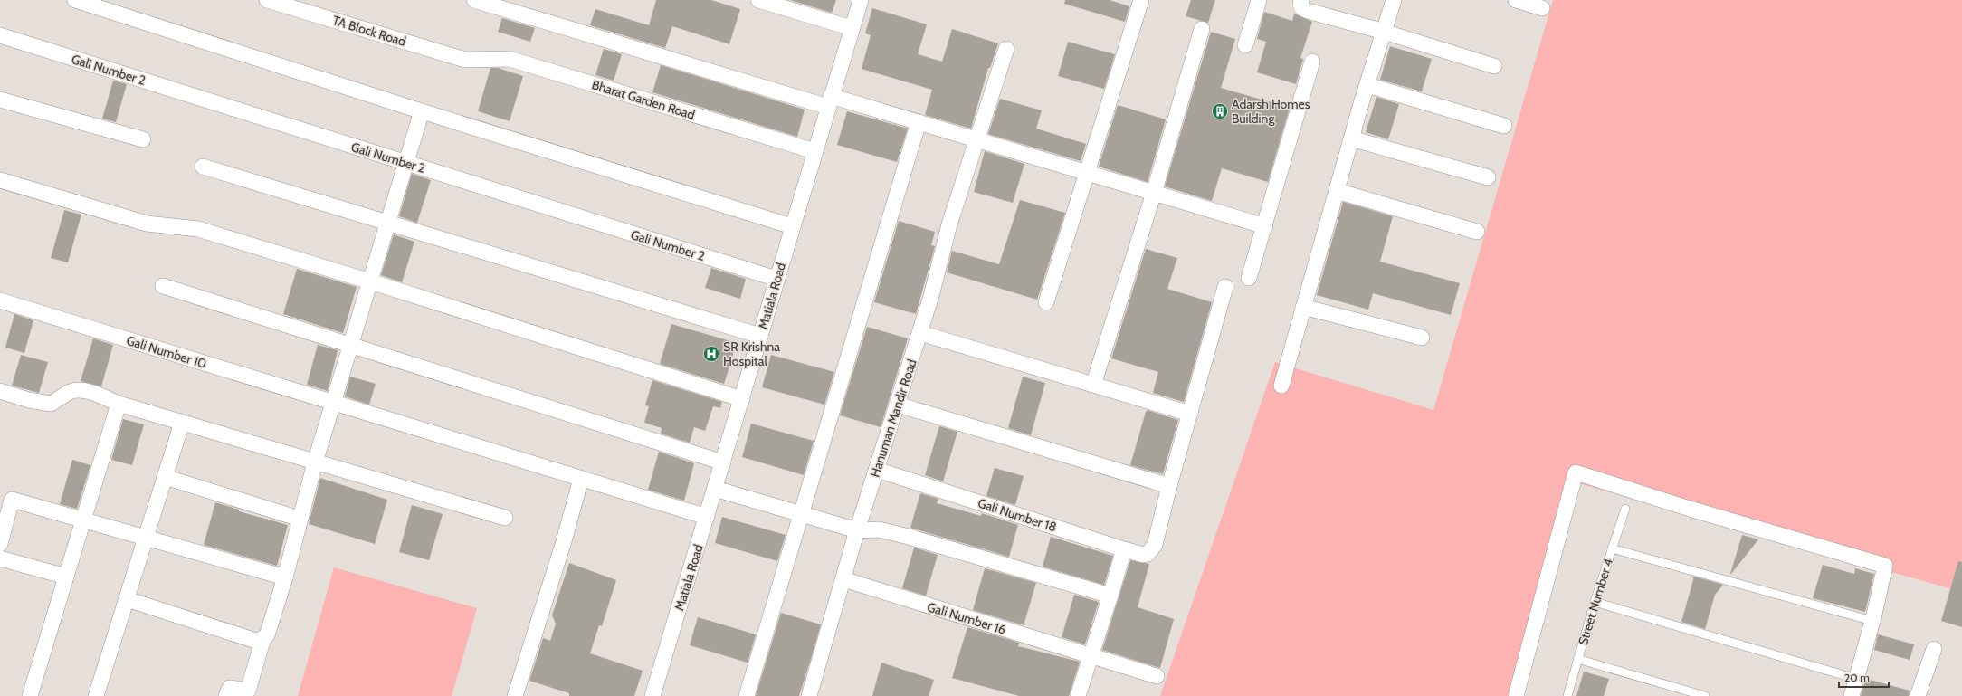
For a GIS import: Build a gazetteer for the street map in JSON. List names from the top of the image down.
{
  "streets": {
    "street": [
      "TA Block Road",
      "Gali Number 2",
      "Bharat Garden Road",
      "Matiala Road",
      "Gali Number 10",
      "Hanuman Mandir Road",
      "Gali Number 18",
      "Gali Number 16"
    ],
    "lane": ["Street Number 4"]
  },
  "crossings": [
    ["TA Block Road", "Bharat Garden Road"],
    ["Gali Number 2", "Matiala Road"],
    ["Bharat Garden Road", "Matiala Road"],
    ["Matiala Road", "Gali Number 10"],
    ["Hanuman Mandir Road", "Gali Number 18"],
    ["Hanuman Mandir Road", "Gali Number 16"]
  ],
  "places": {
    "building": ["Adarsh Homes Building"],
    "hospital": ["SR Krishna Hospital"]
  },
  "scale_bar": "20 m"
}
